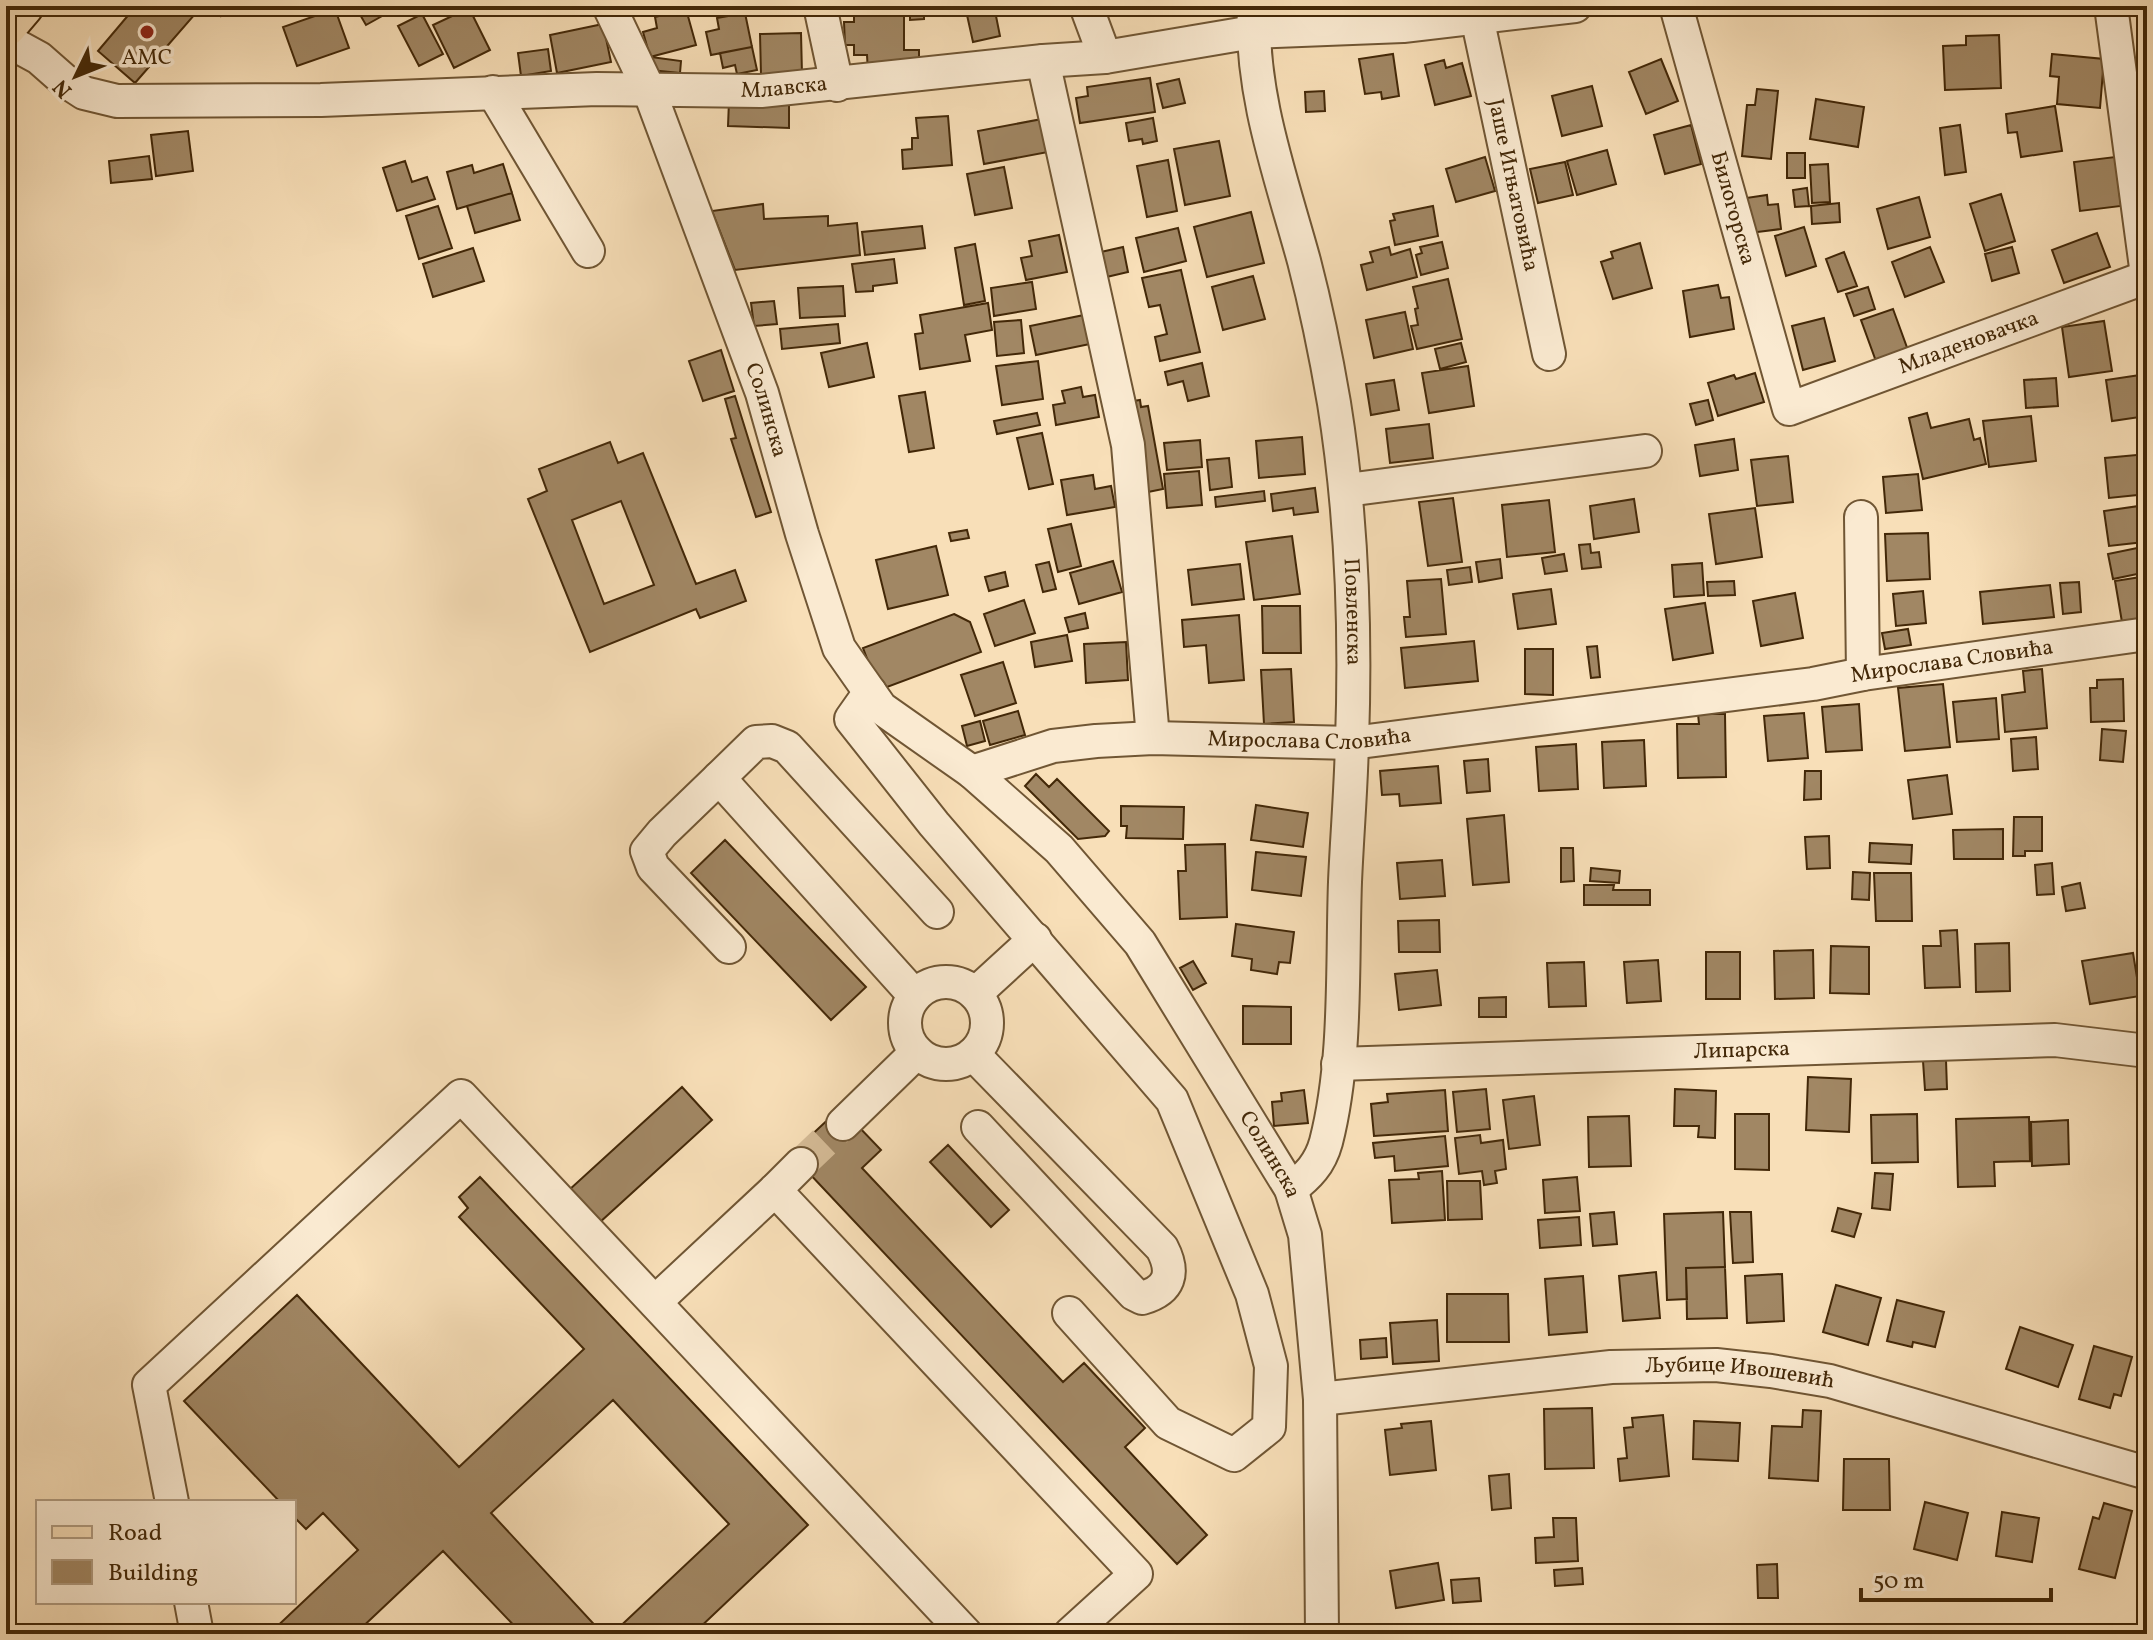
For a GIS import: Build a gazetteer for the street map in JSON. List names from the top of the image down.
{
  "streets": {
    "street": [
      "Млавска",
      "Јаше Игњатовића",
      "Билогорска",
      "Младеновачка",
      "Солинска",
      "Повленска",
      "Мирослава Словића",
      "Липарска",
      "Љубице Ивошевић"
    ]
  },
  "crossings": [
    ["Млавска", "Јаше Игњатовића"],
    ["Млавска", "Солинска"],
    ["Млавска", "Повленска"],
    ["Билогорска", "Младеновачка"],
    ["Солинска", "Повленска"],
    ["Солинска", "Љубице Ивошевић"],
    ["Повленска", "Мирослава Словића"],
    ["Повленска", "Липарска"]
  ],
  "places": ["AMC"],
  "legend": ["Road", "Building"],
  "scale_bar": "50 m",
  "north": "bottom left"
}
